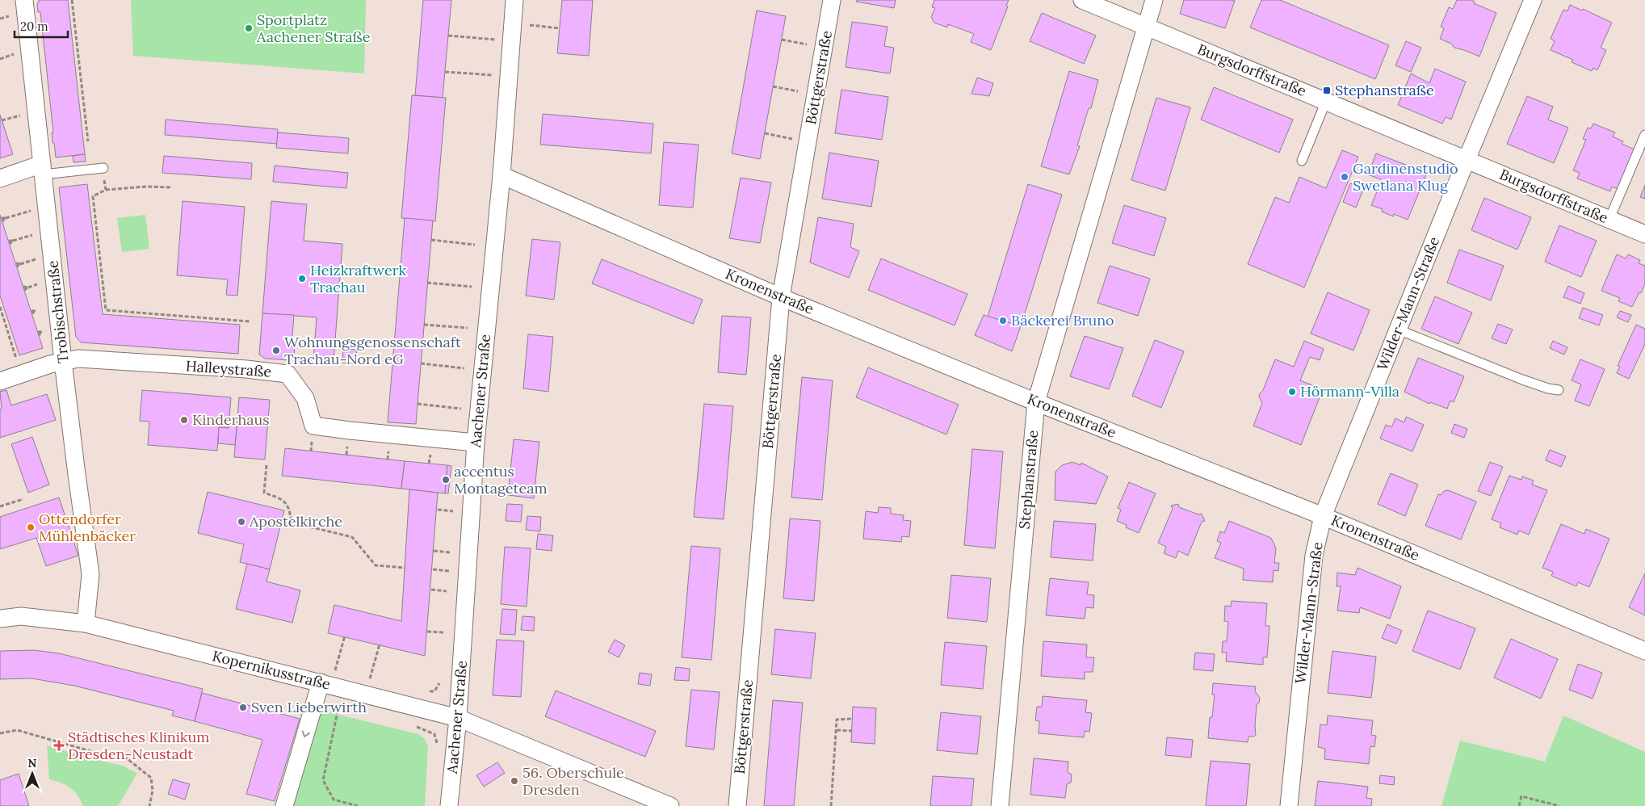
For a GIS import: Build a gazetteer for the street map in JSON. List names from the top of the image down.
{
  "streets": {
    "street": [
      "Burgsdorffstraße",
      "Böttgerstraße",
      "Kronenstraße",
      "Wilder-Mann-Straße",
      "Trobischstraße",
      "Halleystraße",
      "Aachener Straße",
      "Stephanstraße",
      "Kopernikusstraße"
    ]
  },
  "crossings": [
    ["Burgsdorffstraße", "Wilder-Mann-Straße"],
    ["Burgsdorffstraße", "Stephanstraße"],
    ["Böttgerstraße", "Kronenstraße"],
    ["Kronenstraße", "Wilder-Mann-Straße"],
    ["Kronenstraße", "Aachener Straße"],
    ["Kronenstraße", "Stephanstraße"],
    ["Trobischstraße", "Halleystraße"],
    ["Trobischstraße", "Kopernikusstraße"],
    ["Halleystraße", "Aachener Straße"],
    ["Aachener Straße", "Kopernikusstraße"]
  ],
  "places": {
    "other": [
      "Sportplatz Aachener Straße",
      "Gardinenstudio Swetlana Klug",
      "Heizkraftwerk Trachau",
      "Bäckerei Bruno",
      "Wohnungsgenossenschaft Trachau-Nord eG",
      "Hörmann-Villa",
      "Kinderhaus",
      "accentus Montageteam",
      "Apostelkirche",
      "Ottendorfer Mühlenbäcker",
      "Sven Lieberwirth",
      "56. Oberschule Dresden"
    ],
    "transit": ["Stephanstraße"],
    "health": ["Städtisches Klinikum Dresden-Neustadt"]
  },
  "scale_bar": "20 m",
  "north": "top"
}
